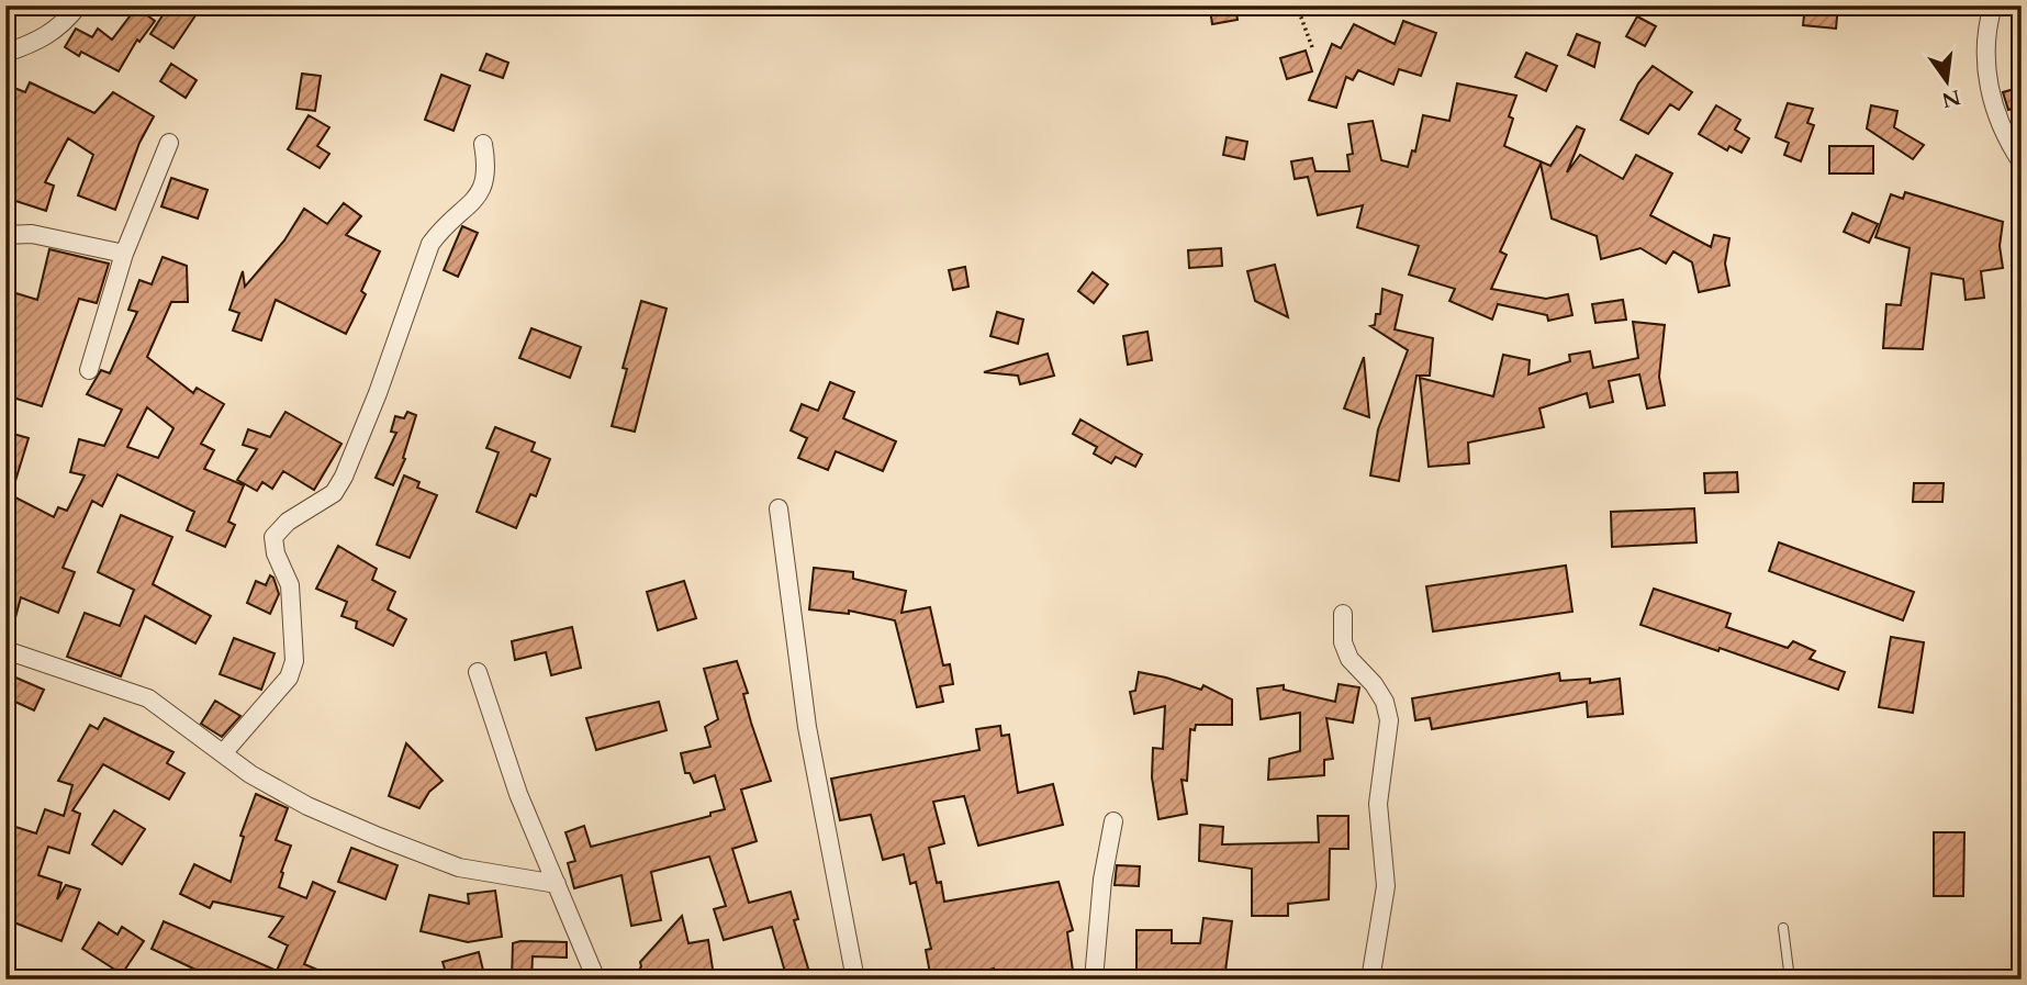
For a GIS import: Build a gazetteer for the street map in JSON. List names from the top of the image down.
{
  "north": "bottom"
}
